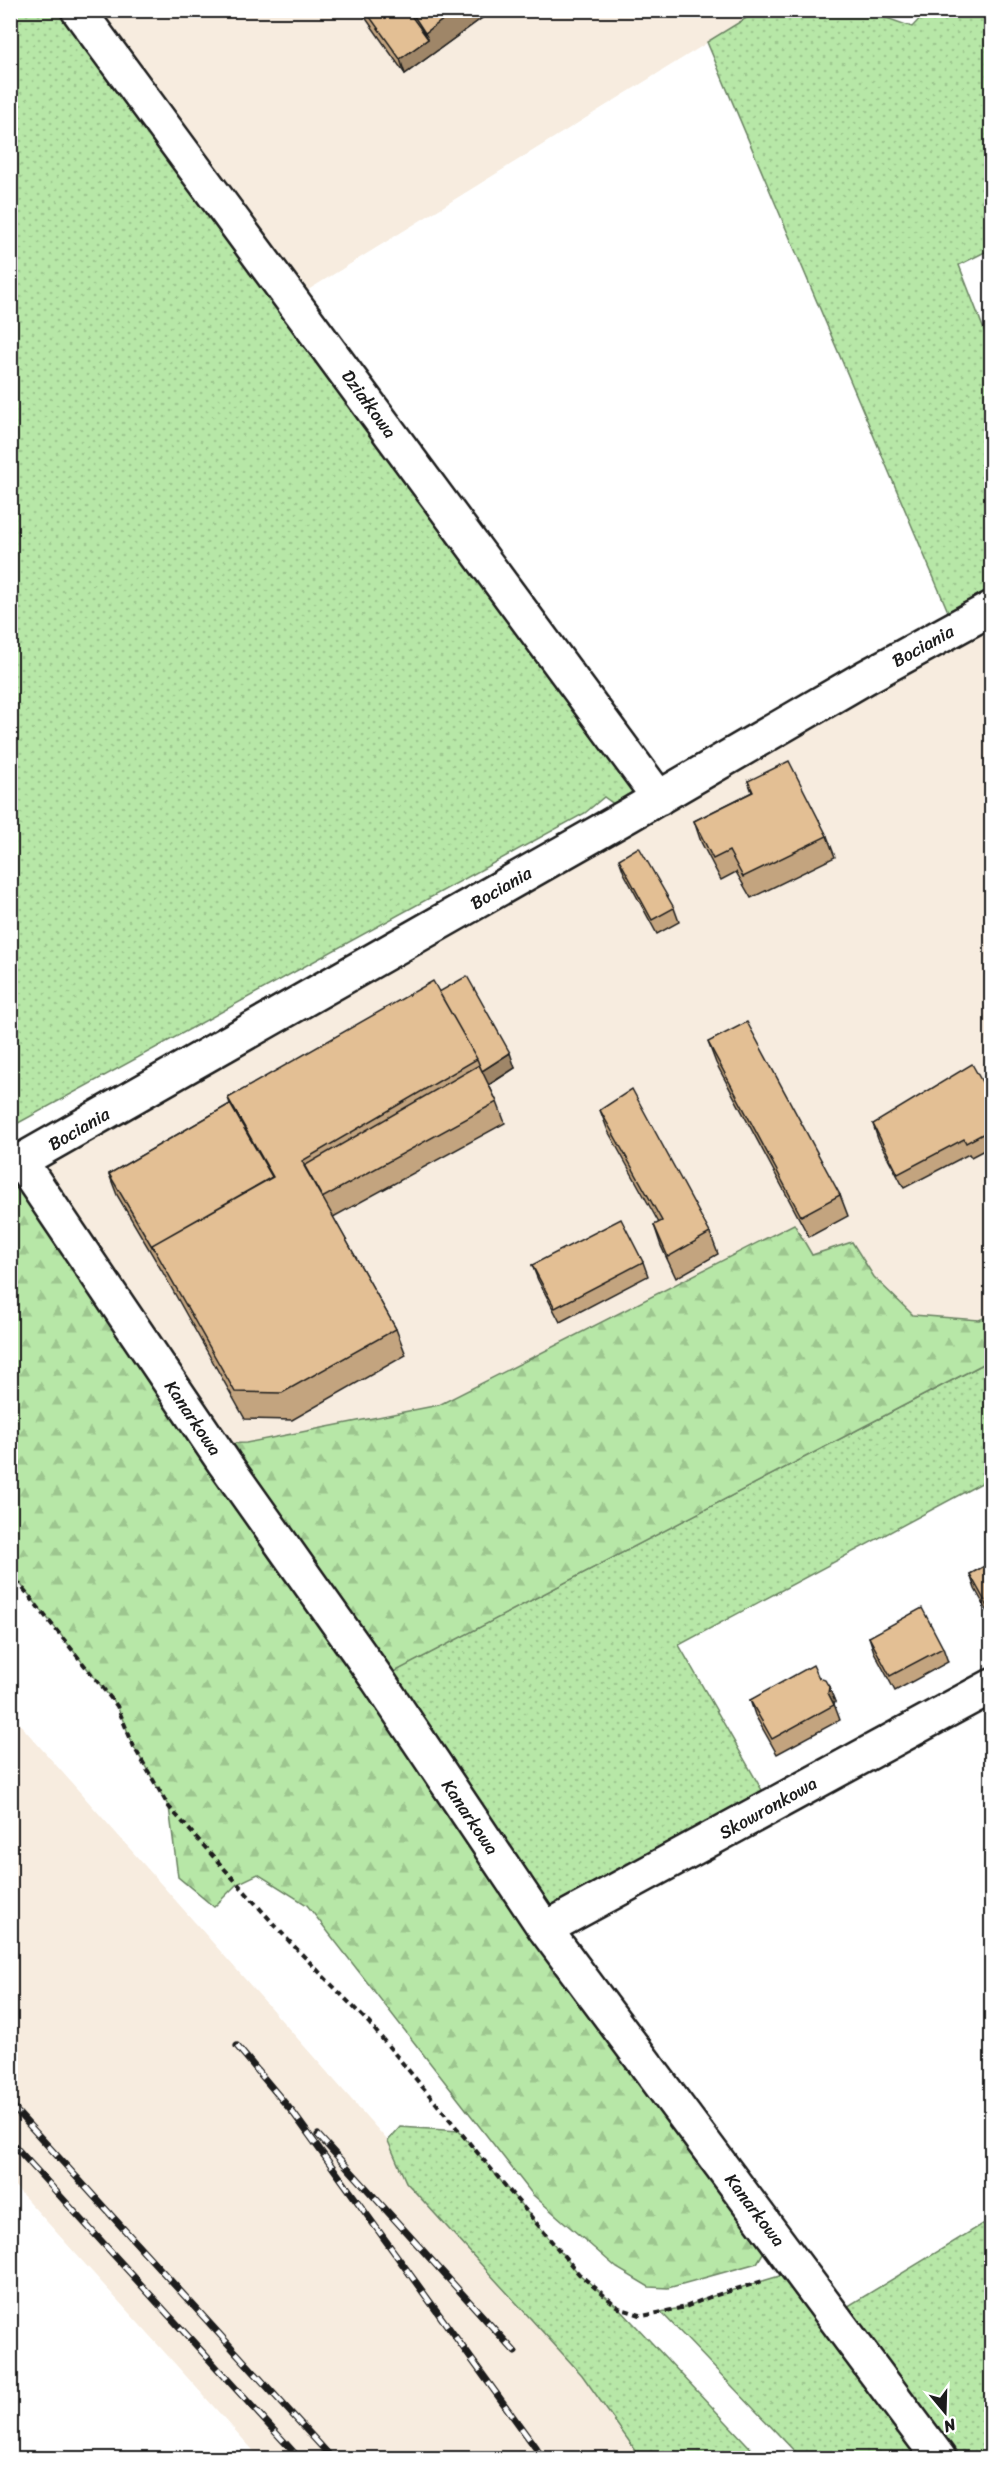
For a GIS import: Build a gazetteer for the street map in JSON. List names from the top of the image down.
{
  "streets": {
    "street": [
      "Działkowa",
      "Bociania",
      "Kanarkowa",
      "Skowronkowa"
    ]
  },
  "crossings": [
    ["Działkowa", "Bociania"],
    ["Bociania", "Kanarkowa"],
    ["Kanarkowa", "Skowronkowa"]
  ],
  "north": "bottom"
}
